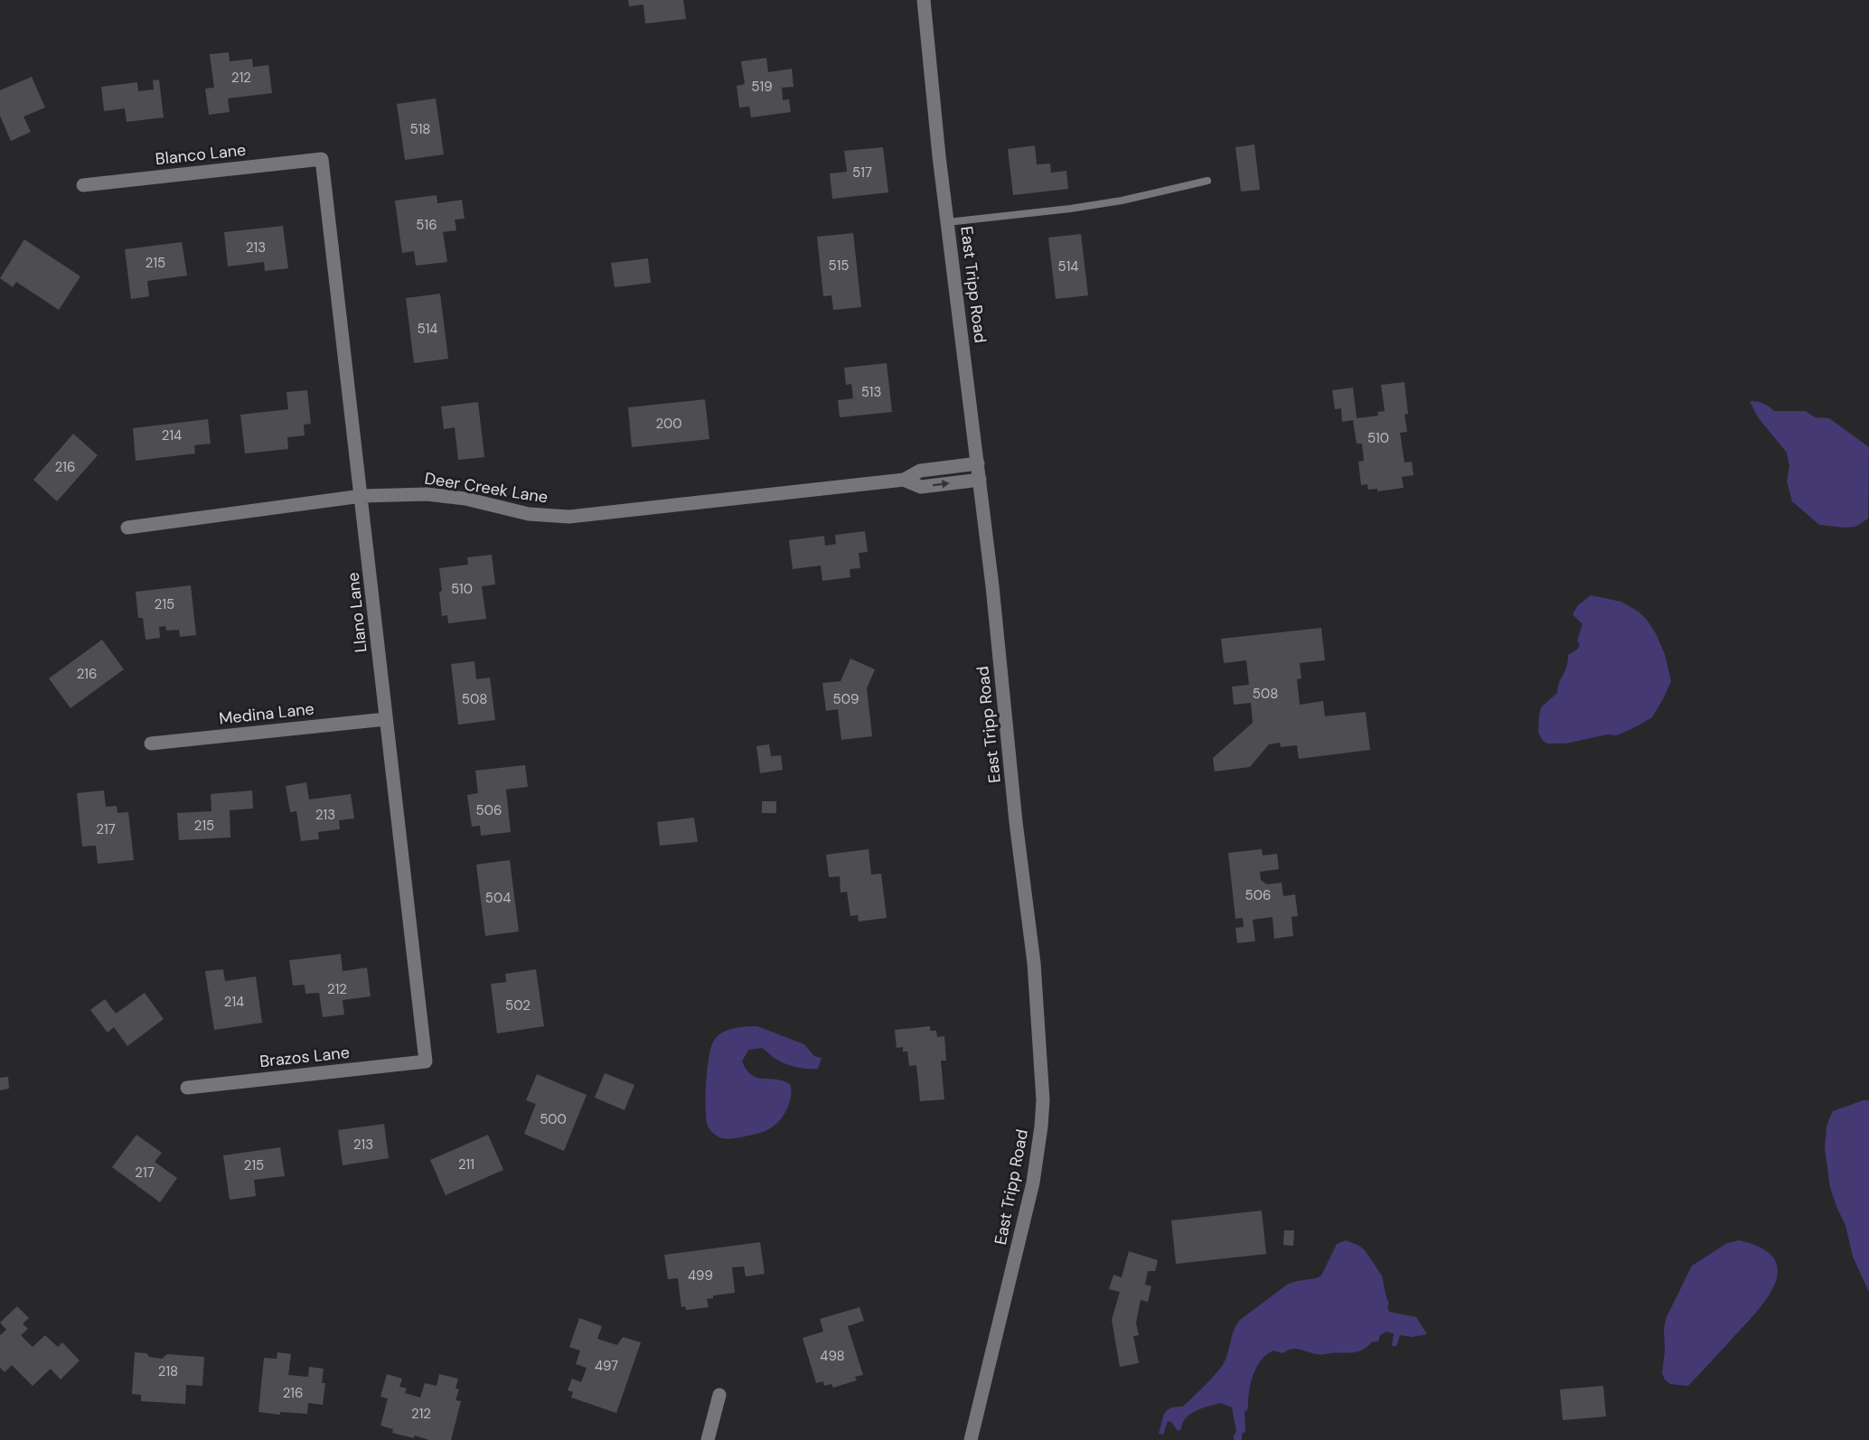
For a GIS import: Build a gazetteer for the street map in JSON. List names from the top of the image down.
{
  "streets": {
    "street": [
      "Blanco Lane",
      "East Tripp Road",
      "Deer Creek Lane",
      "Llano Lane",
      "Medina Lane",
      "Brazos Lane"
    ]
  },
  "crossings": [
    ["Blanco Lane", "Llano Lane"],
    ["East Tripp Road", "Deer Creek Lane"],
    ["Deer Creek Lane", "Llano Lane"],
    ["Llano Lane", "Medina Lane"],
    ["Llano Lane", "Brazos Lane"]
  ],
  "house_numbers": [
    "212",
    "519",
    "518",
    "517",
    "516",
    "213",
    "215",
    "515",
    "514",
    "514",
    "513",
    "200",
    "214",
    "510",
    "216",
    "510",
    "215",
    "216",
    "508",
    "508",
    "509",
    "506",
    "213",
    "215",
    "217",
    "506",
    "504",
    "212",
    "214",
    "502",
    "500",
    "213",
    "211",
    "215",
    "217",
    "499",
    "498",
    "497",
    "218",
    "216",
    "212"
  ]
}
